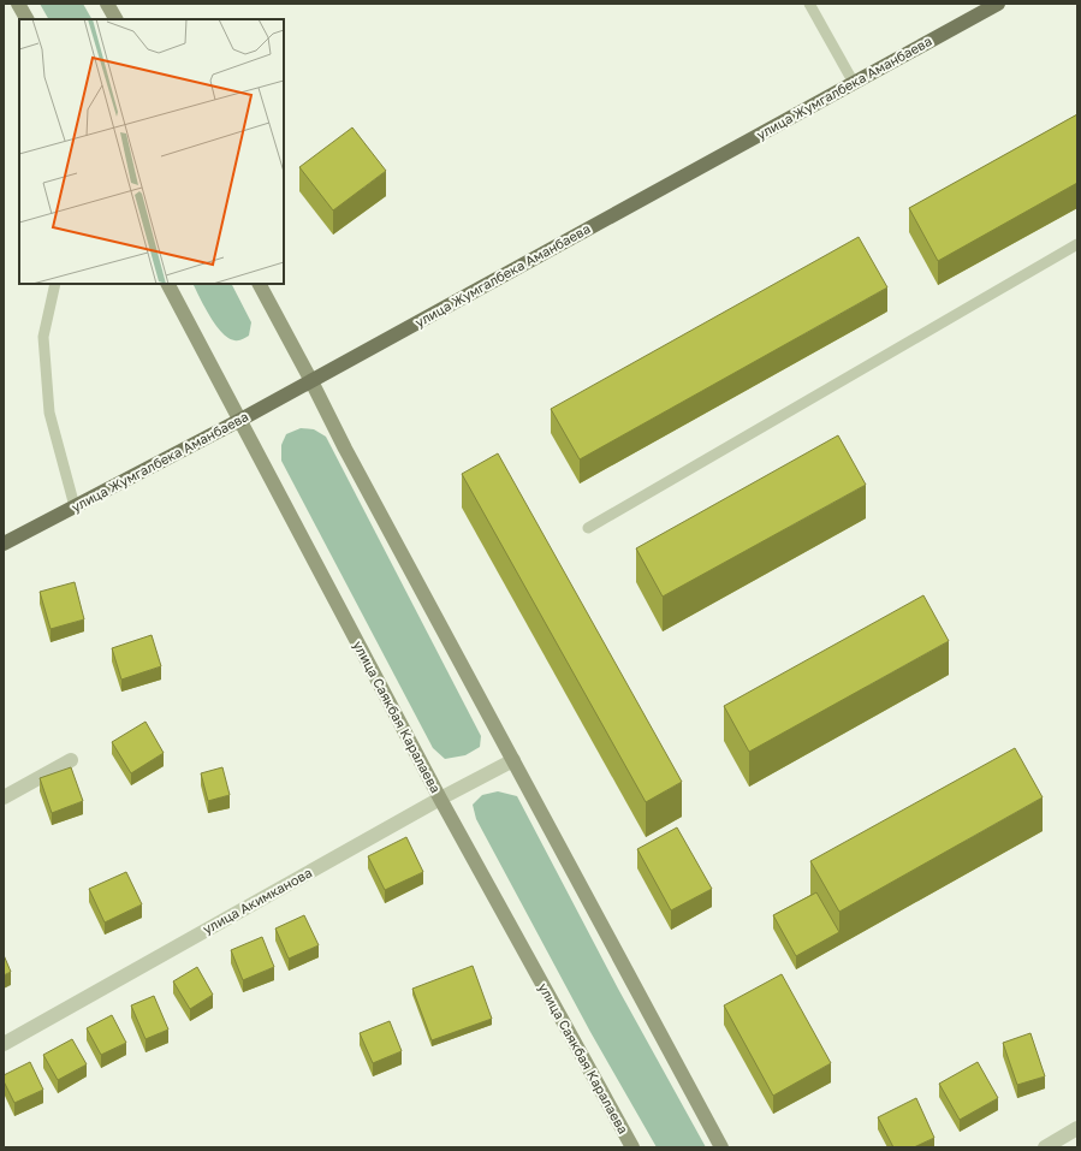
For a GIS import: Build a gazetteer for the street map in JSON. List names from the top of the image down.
{
  "streets": {
    "main road": ["улица Жумгалбека Аманбаева"],
    "street": ["улица Саякбая Каралаева", "улица Акимканова"]
  },
  "crossings": [
    ["улица Жумгалбека Аманбаева", "улица Саякбая Каралаева"],
    ["улица Саякбая Каралаева", "улица Акимканова"]
  ]
}
